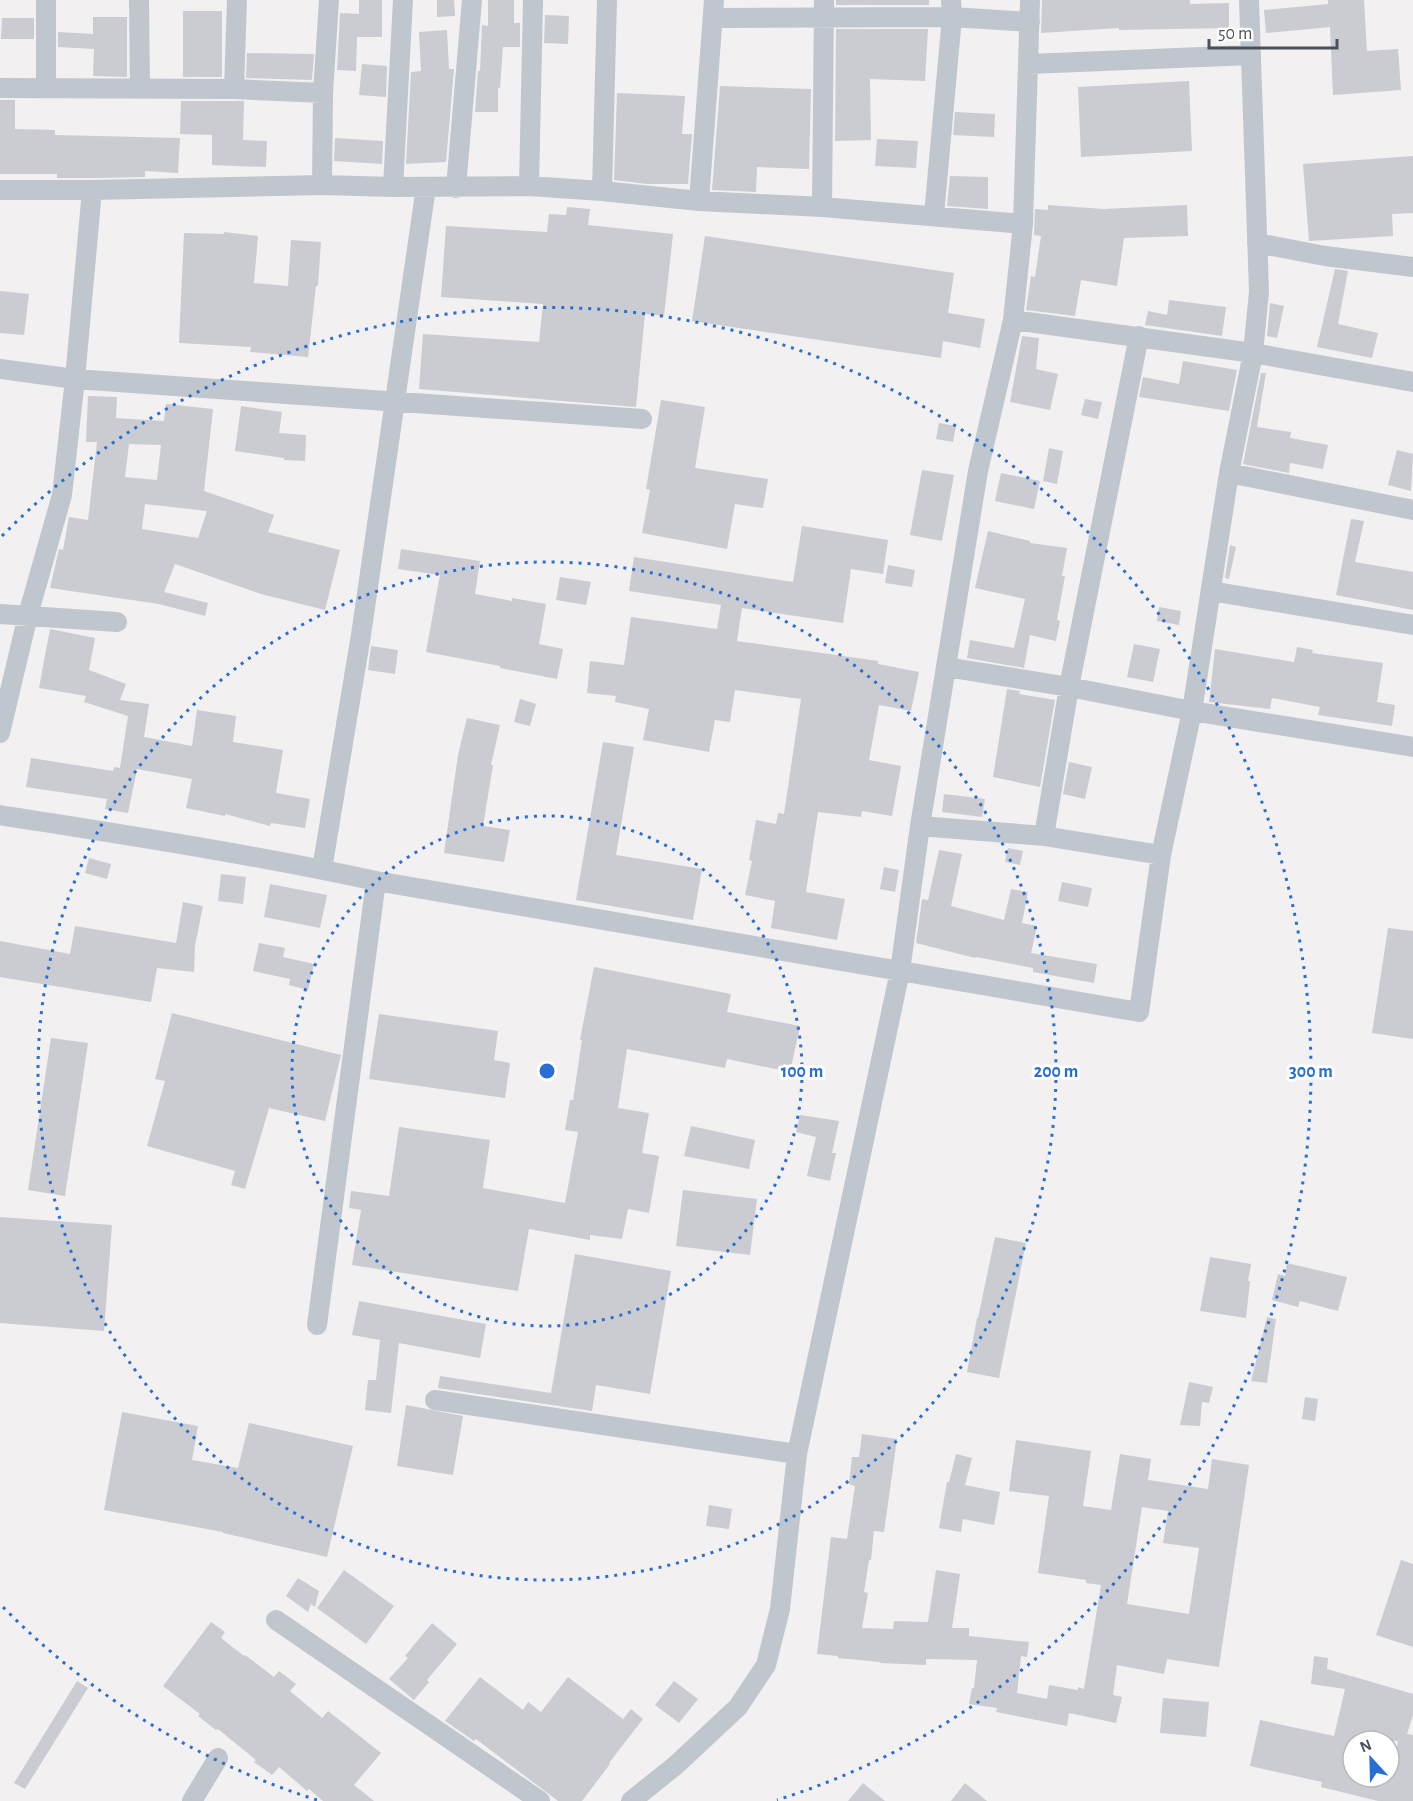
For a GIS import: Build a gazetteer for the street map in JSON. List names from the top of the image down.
{
  "scale_bar": "50 m",
  "north": "top",
  "rings": ["100 m", "200 m", "300 m"]
}
